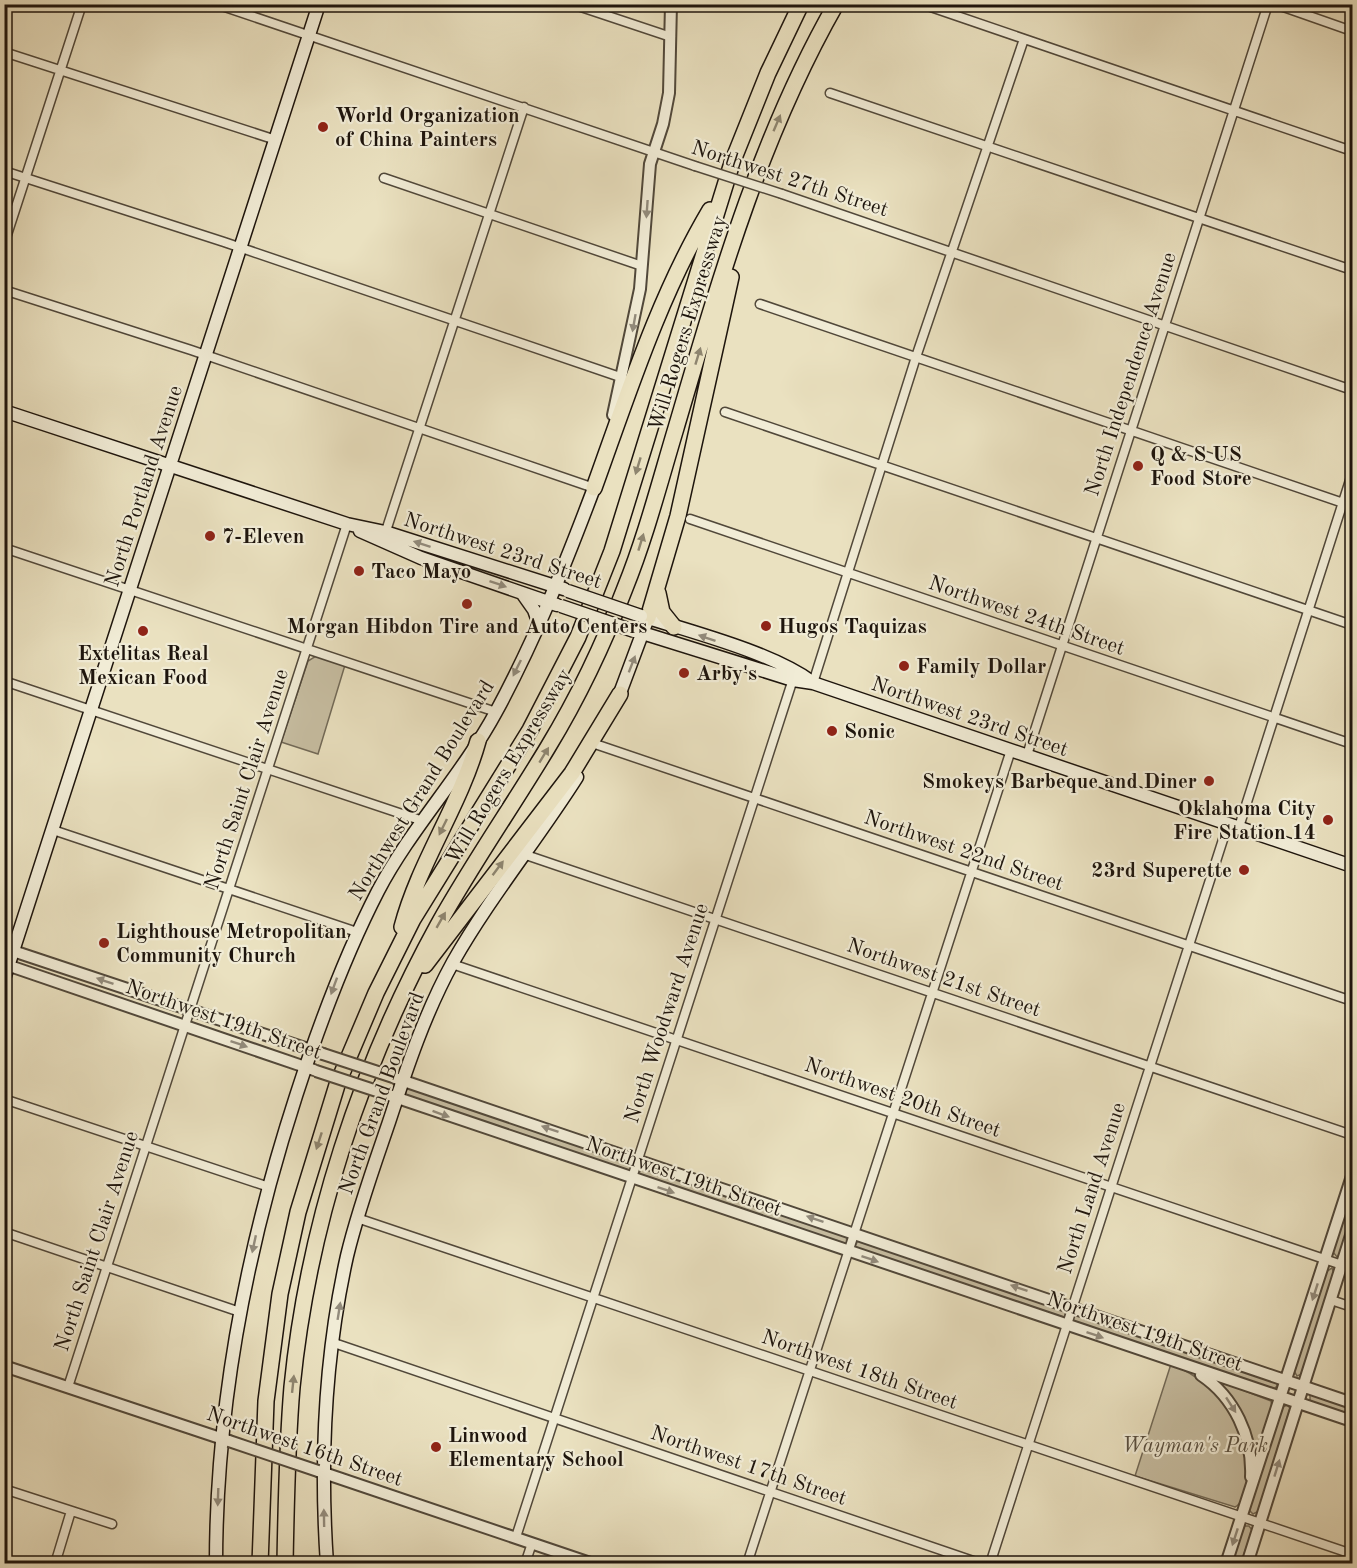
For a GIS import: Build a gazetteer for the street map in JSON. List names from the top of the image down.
{
  "streets": {
    "highway": ["Will Rogers Expressway"],
    "main road": [
      "North Portland Avenue",
      "Northwest 23rd Street",
      "Northwest Grand Boulevard",
      "North Grand Boulevard"
    ],
    "street": [
      "Northwest 27th Street",
      "North Independence Avenue",
      "Northwest 24th Street",
      "North Saint Clair Avenue",
      "Northwest 22nd Street",
      "Northwest 21st Street",
      "North Woodward Avenue",
      "Northwest 19th Street",
      "Northwest 20th Street",
      "North Land Avenue",
      "Northwest 18th Street",
      "Northwest 16th Street",
      "Northwest 17th Street"
    ]
  },
  "crossings": [
    ["Northwest 27th Street", "North Independence Avenue"],
    ["Northwest 27th Street", "North Portland Avenue"],
    ["Northwest 27th Street", "Northwest Grand Boulevard"],
    ["North Independence Avenue", "Northwest 23rd Street"],
    ["North Independence Avenue", "Northwest 24th Street"],
    ["North Portland Avenue", "Northwest 23rd Street"],
    ["North Portland Avenue", "Northwest 19th Street"],
    ["Northwest 23rd Street", "North Saint Clair Avenue"],
    ["Northwest 23rd Street", "Northwest Grand Boulevard"],
    ["Northwest 23rd Street", "North Woodward Avenue"],
    ["Northwest 23rd Street", "North Grand Boulevard"],
    ["Northwest 23rd Street", "North Land Avenue"],
    ["Northwest 24th Street", "North Land Avenue"],
    ["North Saint Clair Avenue", "Northwest 19th Street"],
    ["North Saint Clair Avenue", "Northwest 16th Street"],
    ["Northwest Grand Boulevard", "Northwest 19th Street"],
    ["Northwest Grand Boulevard", "Northwest 16th Street"],
    ["Northwest 22nd Street", "North Woodward Avenue"],
    ["Northwest 22nd Street", "North Grand Boulevard"],
    ["Northwest 22nd Street", "North Land Avenue"],
    ["Northwest 21st Street", "North Woodward Avenue"],
    ["Northwest 21st Street", "North Grand Boulevard"],
    ["Northwest 21st Street", "North Land Avenue"],
    ["North Woodward Avenue", "Northwest 19th Street"],
    ["North Woodward Avenue", "Northwest 20th Street"],
    ["North Woodward Avenue", "Northwest 18th Street"],
    ["North Woodward Avenue", "Northwest 16th Street"],
    ["North Woodward Avenue", "Northwest 17th Street"],
    ["Northwest 19th Street", "North Grand Boulevard"],
    ["Northwest 19th Street", "North Land Avenue"],
    ["North Grand Boulevard", "Northwest 20th Street"],
    ["North Grand Boulevard", "Northwest 18th Street"],
    ["North Grand Boulevard", "Northwest 16th Street"],
    ["North Grand Boulevard", "Northwest 17th Street"],
    ["Northwest 20th Street", "North Land Avenue"],
    ["North Land Avenue", "Northwest 18th Street"]
  ],
  "one_way": ["Northwest Grand Boulevard"],
  "parks": ["Wayman's Park"],
  "places": [
    "World Organization of China Painters",
    "Q & S US Food Store",
    "7-Eleven",
    "Taco Mayo",
    "Morgan Hibdon Tire and Auto Centers",
    "Hugos Taquizas",
    "Extelitas Real Mexican Food",
    "Family Dollar",
    "Arby's",
    "Sonic",
    "Smokeys Barbeque and Diner",
    "Oklahoma City Fire Station 14",
    "23rd Superette",
    "Lighthouse Metropolitan Community Church",
    "Linwood Elementary School"
  ]
}
